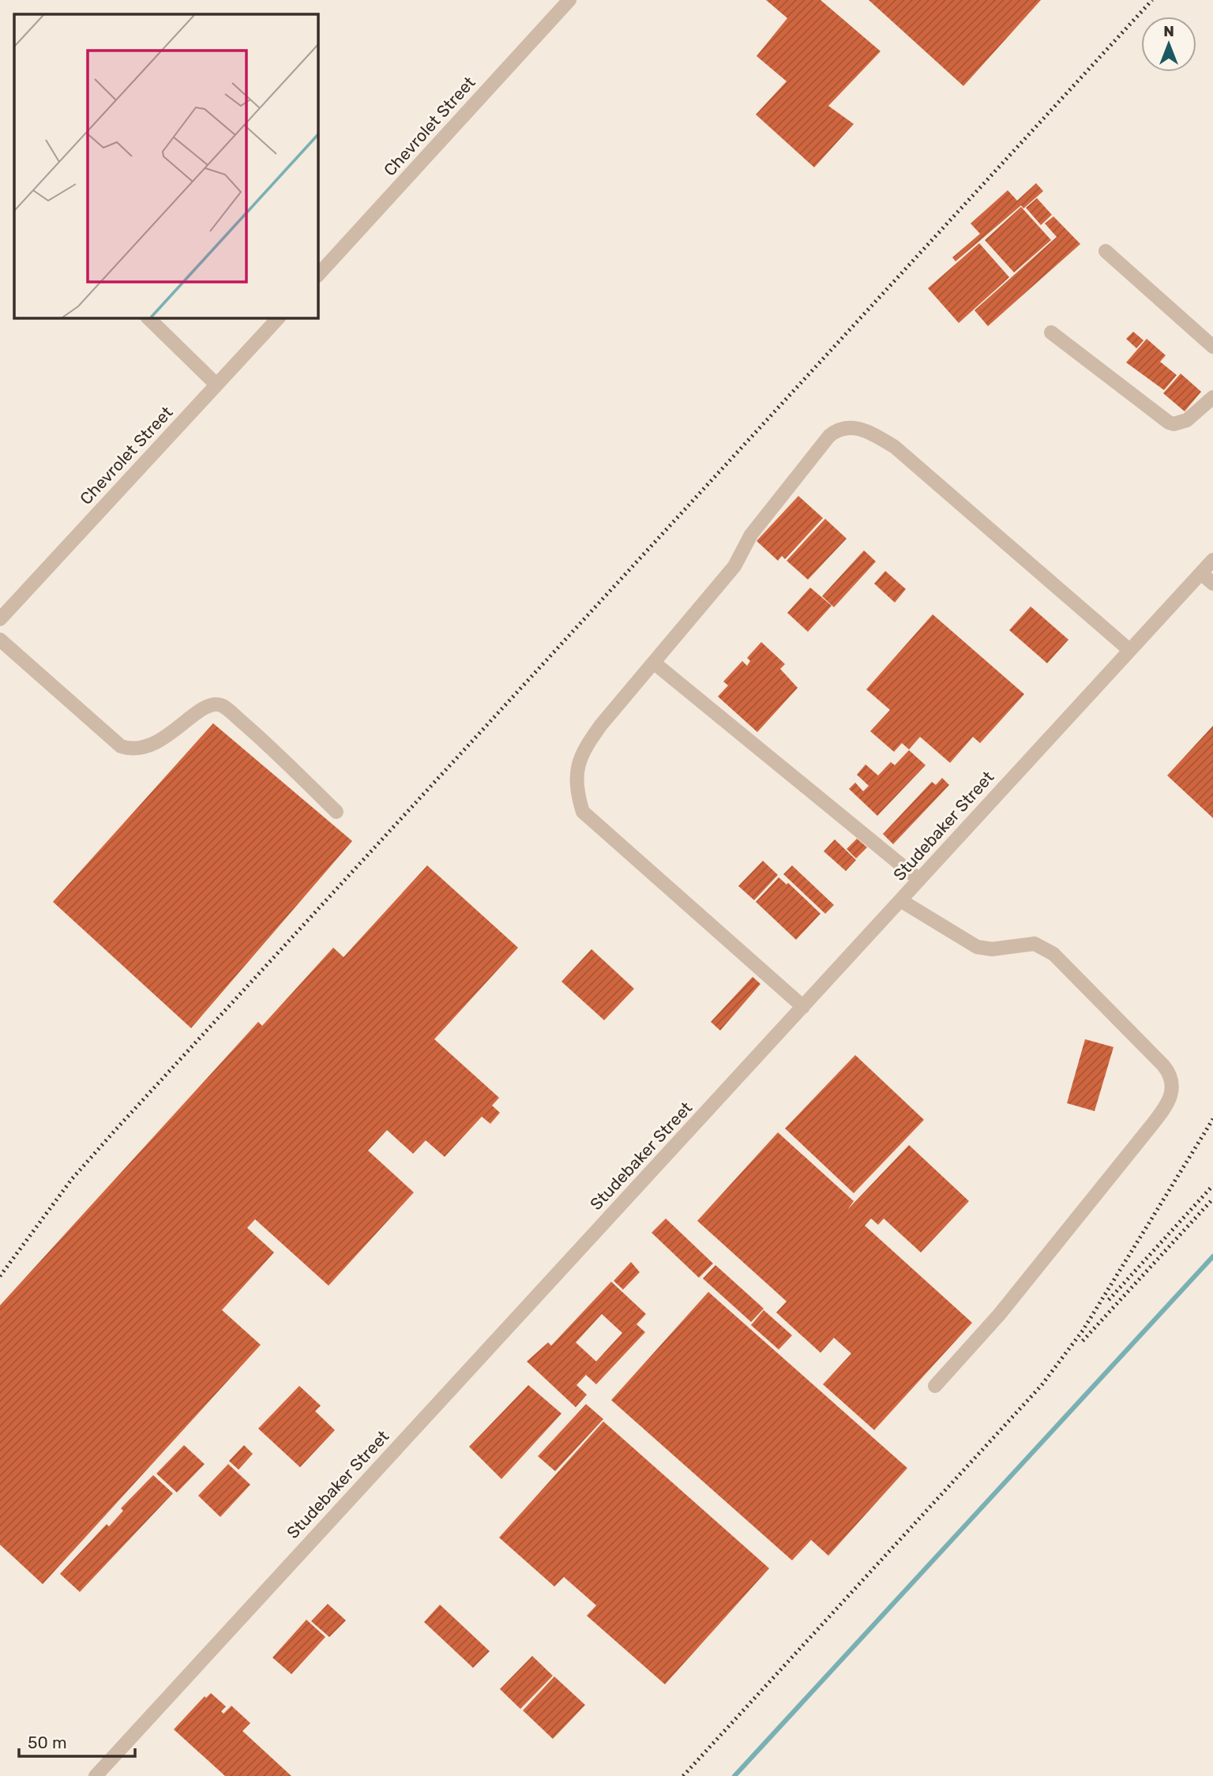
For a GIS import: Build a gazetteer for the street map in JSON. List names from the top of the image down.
{
  "streets": {
    "lane": ["Chevrolet Street", "Studebaker Street"]
  },
  "scale_bar": "50 m",
  "north": "top"
}
